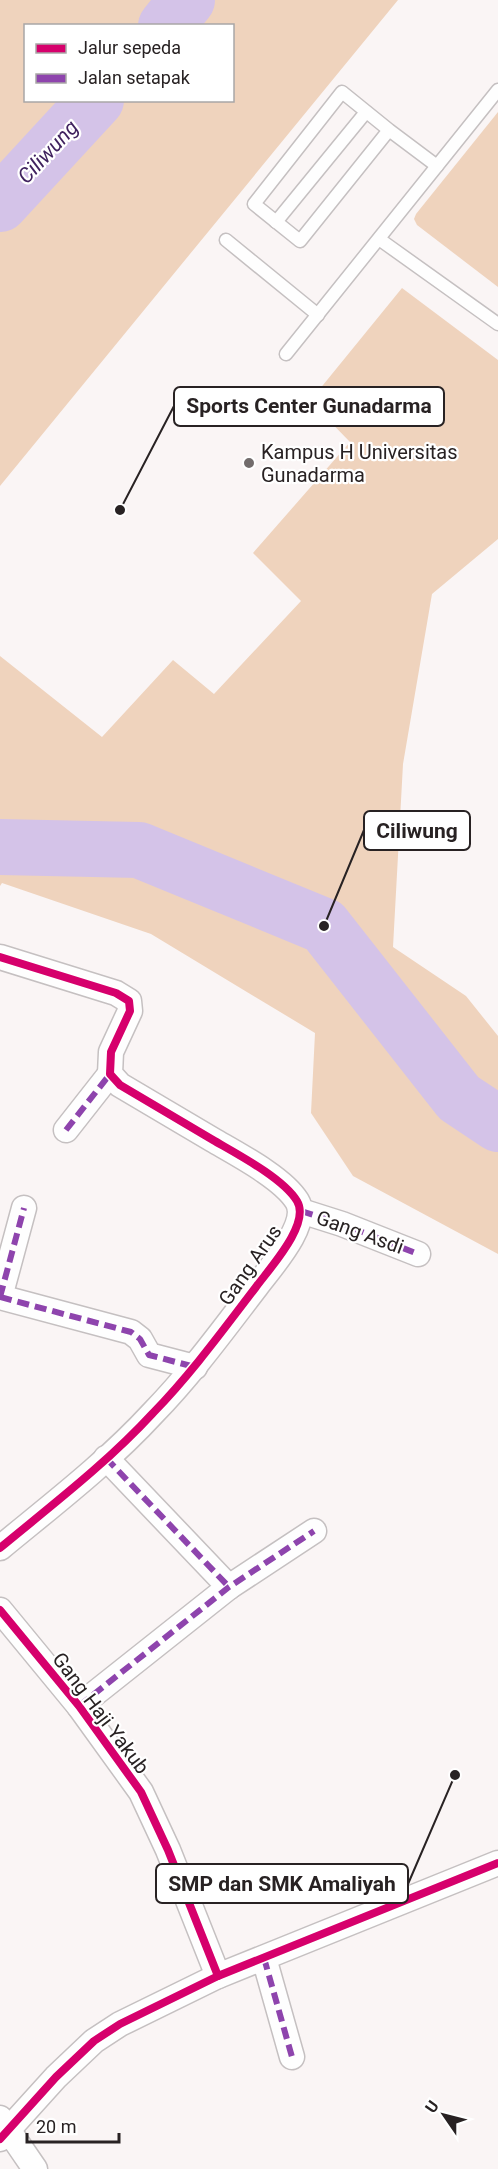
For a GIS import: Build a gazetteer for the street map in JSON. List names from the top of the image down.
{
  "streets": {
    "street": ["Gang Asdi", "Gang Arus", "Gang Haji Yakub"]
  },
  "crossings": [
    ["Gang Asdi", "Gang Arus"]
  ],
  "water": ["Ciliwung"],
  "places": [
    "Kampus H Universitas Gunadarma",
    "Sports Center Gunadarma",
    "Ciliwung",
    "SMP dan SMK Amaliyah"
  ],
  "legend": ["Jalur sepeda", "Jalan setapak"],
  "scale_bar": "20 m",
  "north": "top left"
}
